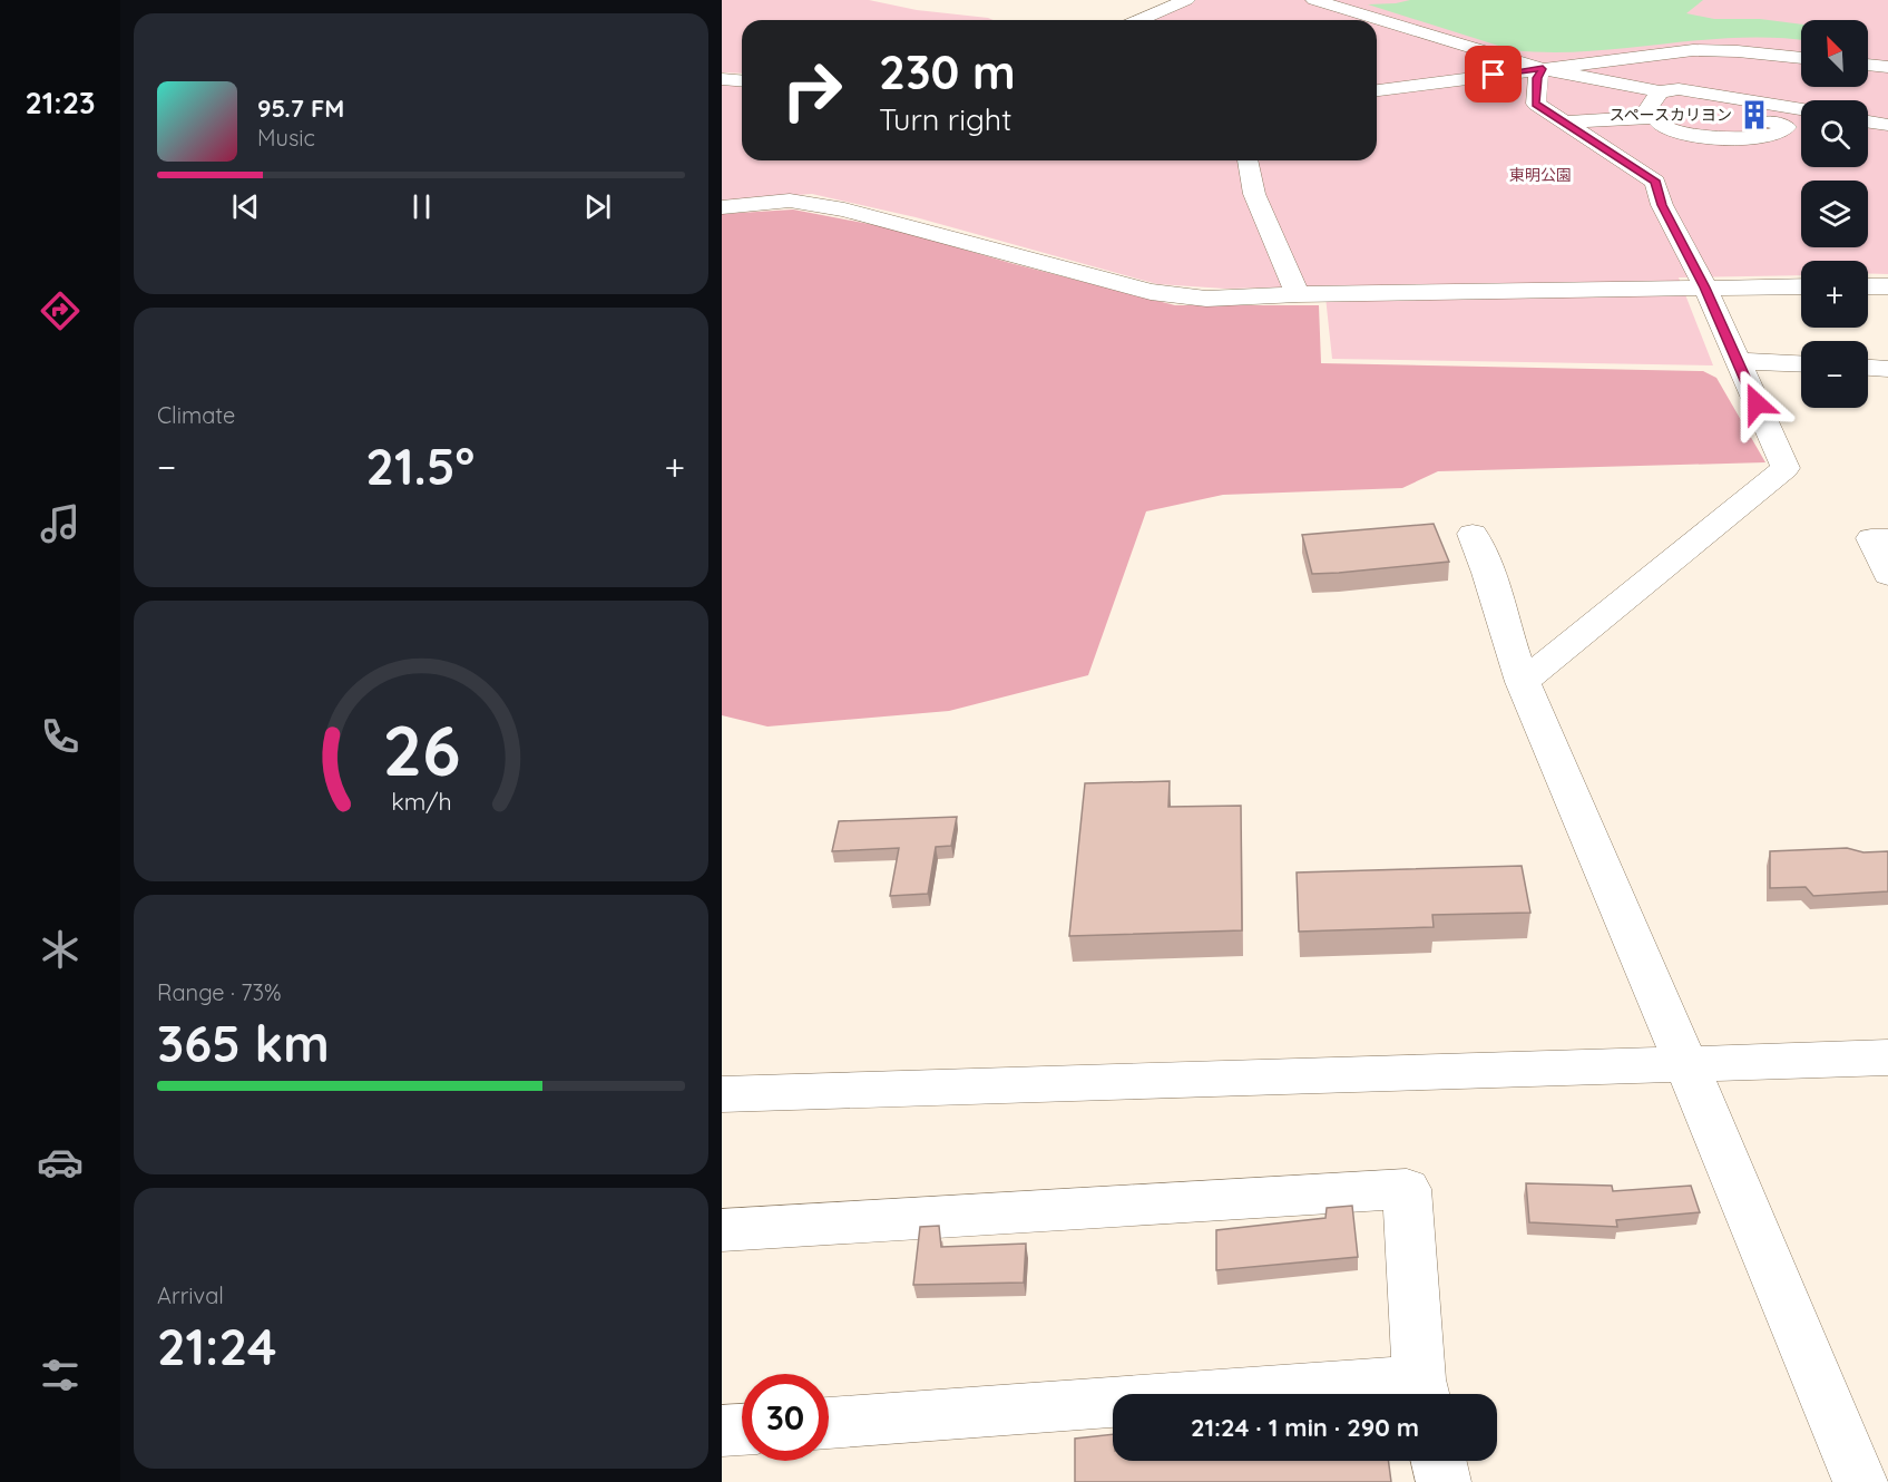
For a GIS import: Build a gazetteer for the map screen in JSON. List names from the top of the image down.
{
  "parks": ["東明公園"],
  "places": {
    "building": ["スペースカリヨン"]
  },
  "north": "top left",
  "page": {
    "tabs": "21:23",
    "map_buttons": ["+", "−"],
    "turn": ["230 m", "Turn right"],
    "song": ["95.7 FM", "Music"],
    "tile": [
      "Climate",
      ["Range · 73%", "365 km"],
      ["Arrival", "21:24"]
    ],
    "heat": ["−", "21.5°", "+"],
    "limit": "30",
    "trip": "21:24 · 1 min · 290 m",
    "gauge": ["26", "km/h"]
  }
}
